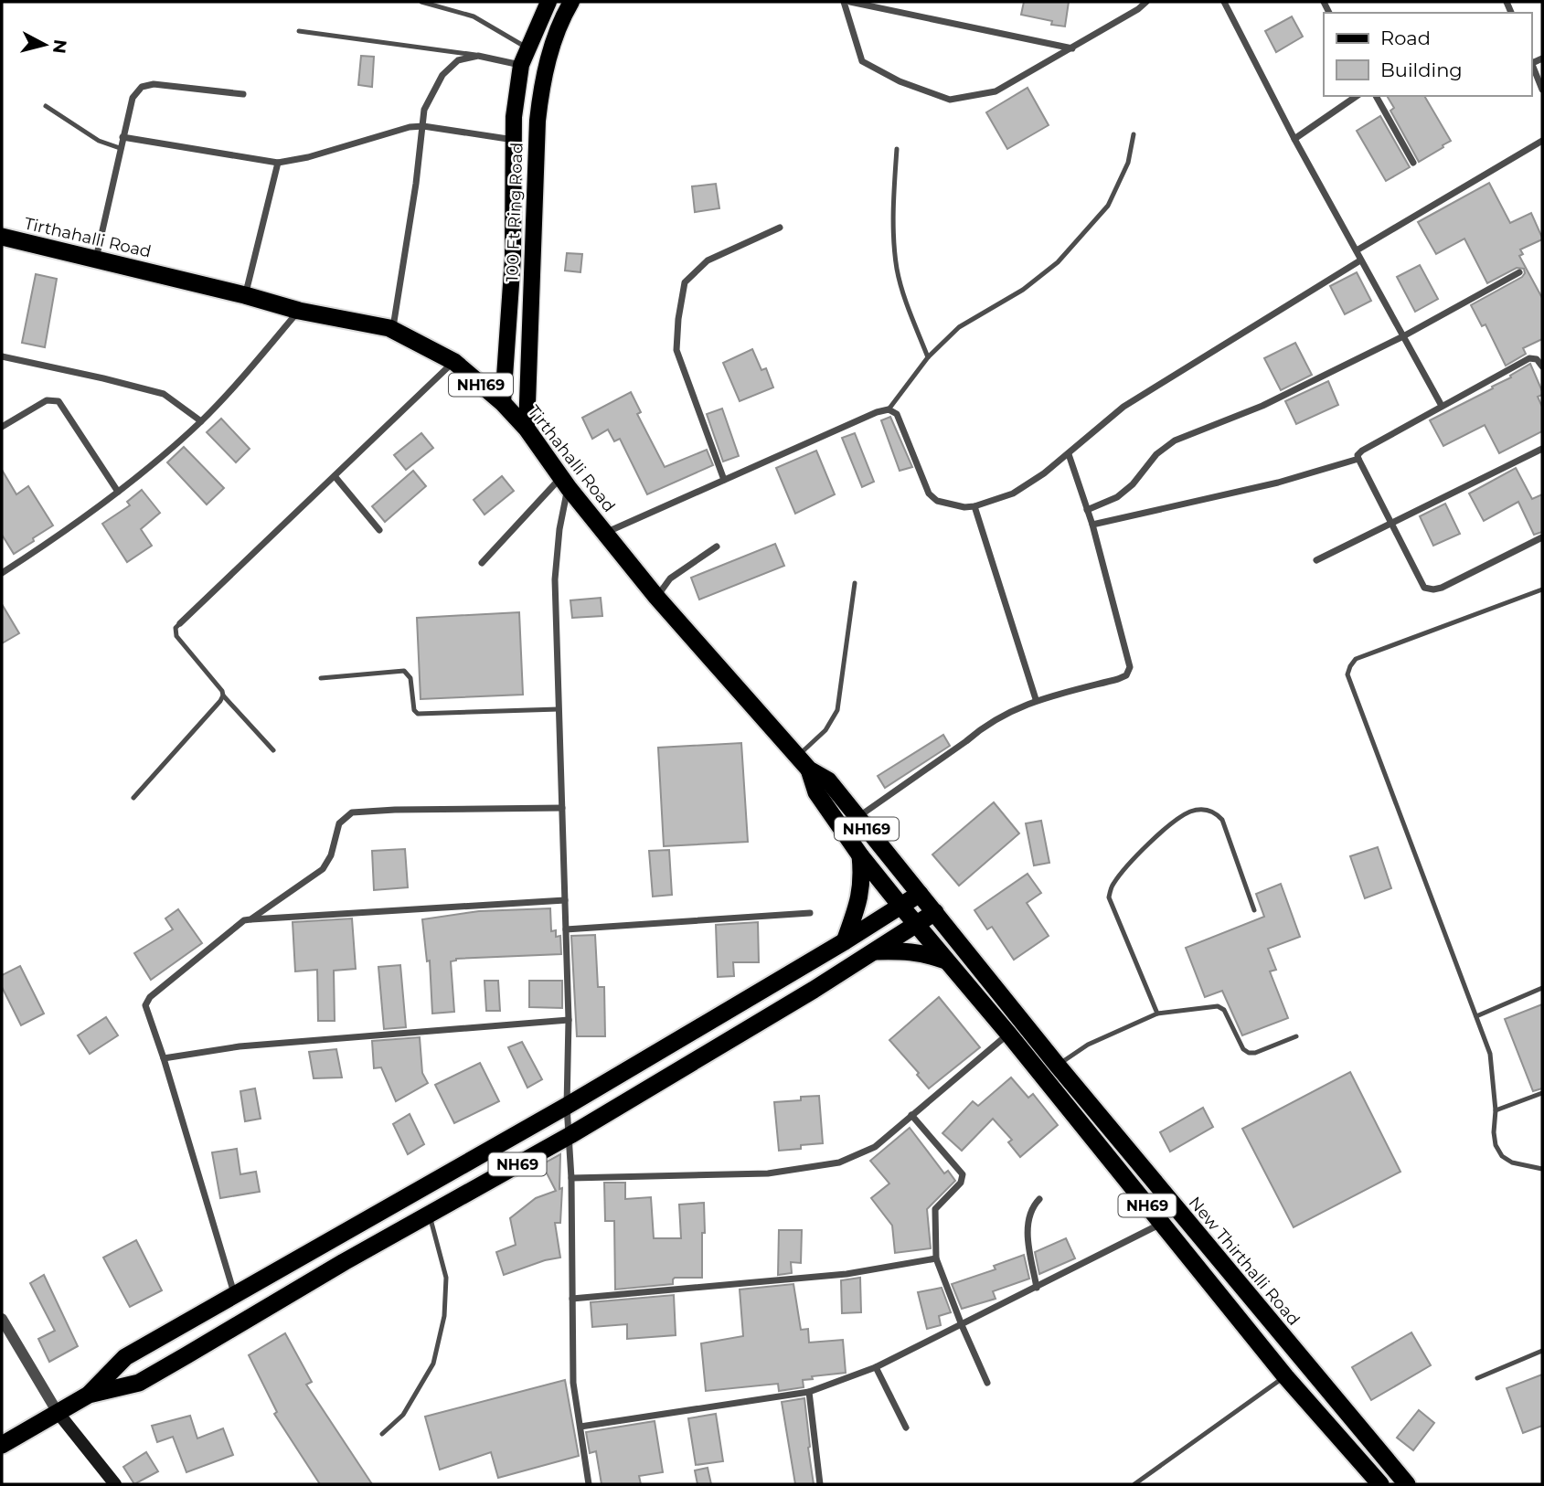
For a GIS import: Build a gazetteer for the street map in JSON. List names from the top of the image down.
{
  "streets": {
    "highway": [
      "Tirthahalli Road",
      "NH169",
      "NH69",
      "New Thirthalli Road"
    ],
    "main road": ["100 Ft Ring Road"]
  },
  "crossings": [
    ["100 Ft Ring Road", "Tirthahalli Road"],
    ["Tirthahalli Road", "NH169"],
    ["Tirthahalli Road", "NH69"],
    ["Tirthahalli Road", "New Thirthalli Road"],
    ["NH169", "NH69"],
    ["NH69", "New Thirthalli Road"]
  ],
  "legend": ["Road", "Building"],
  "north": "right"
}
